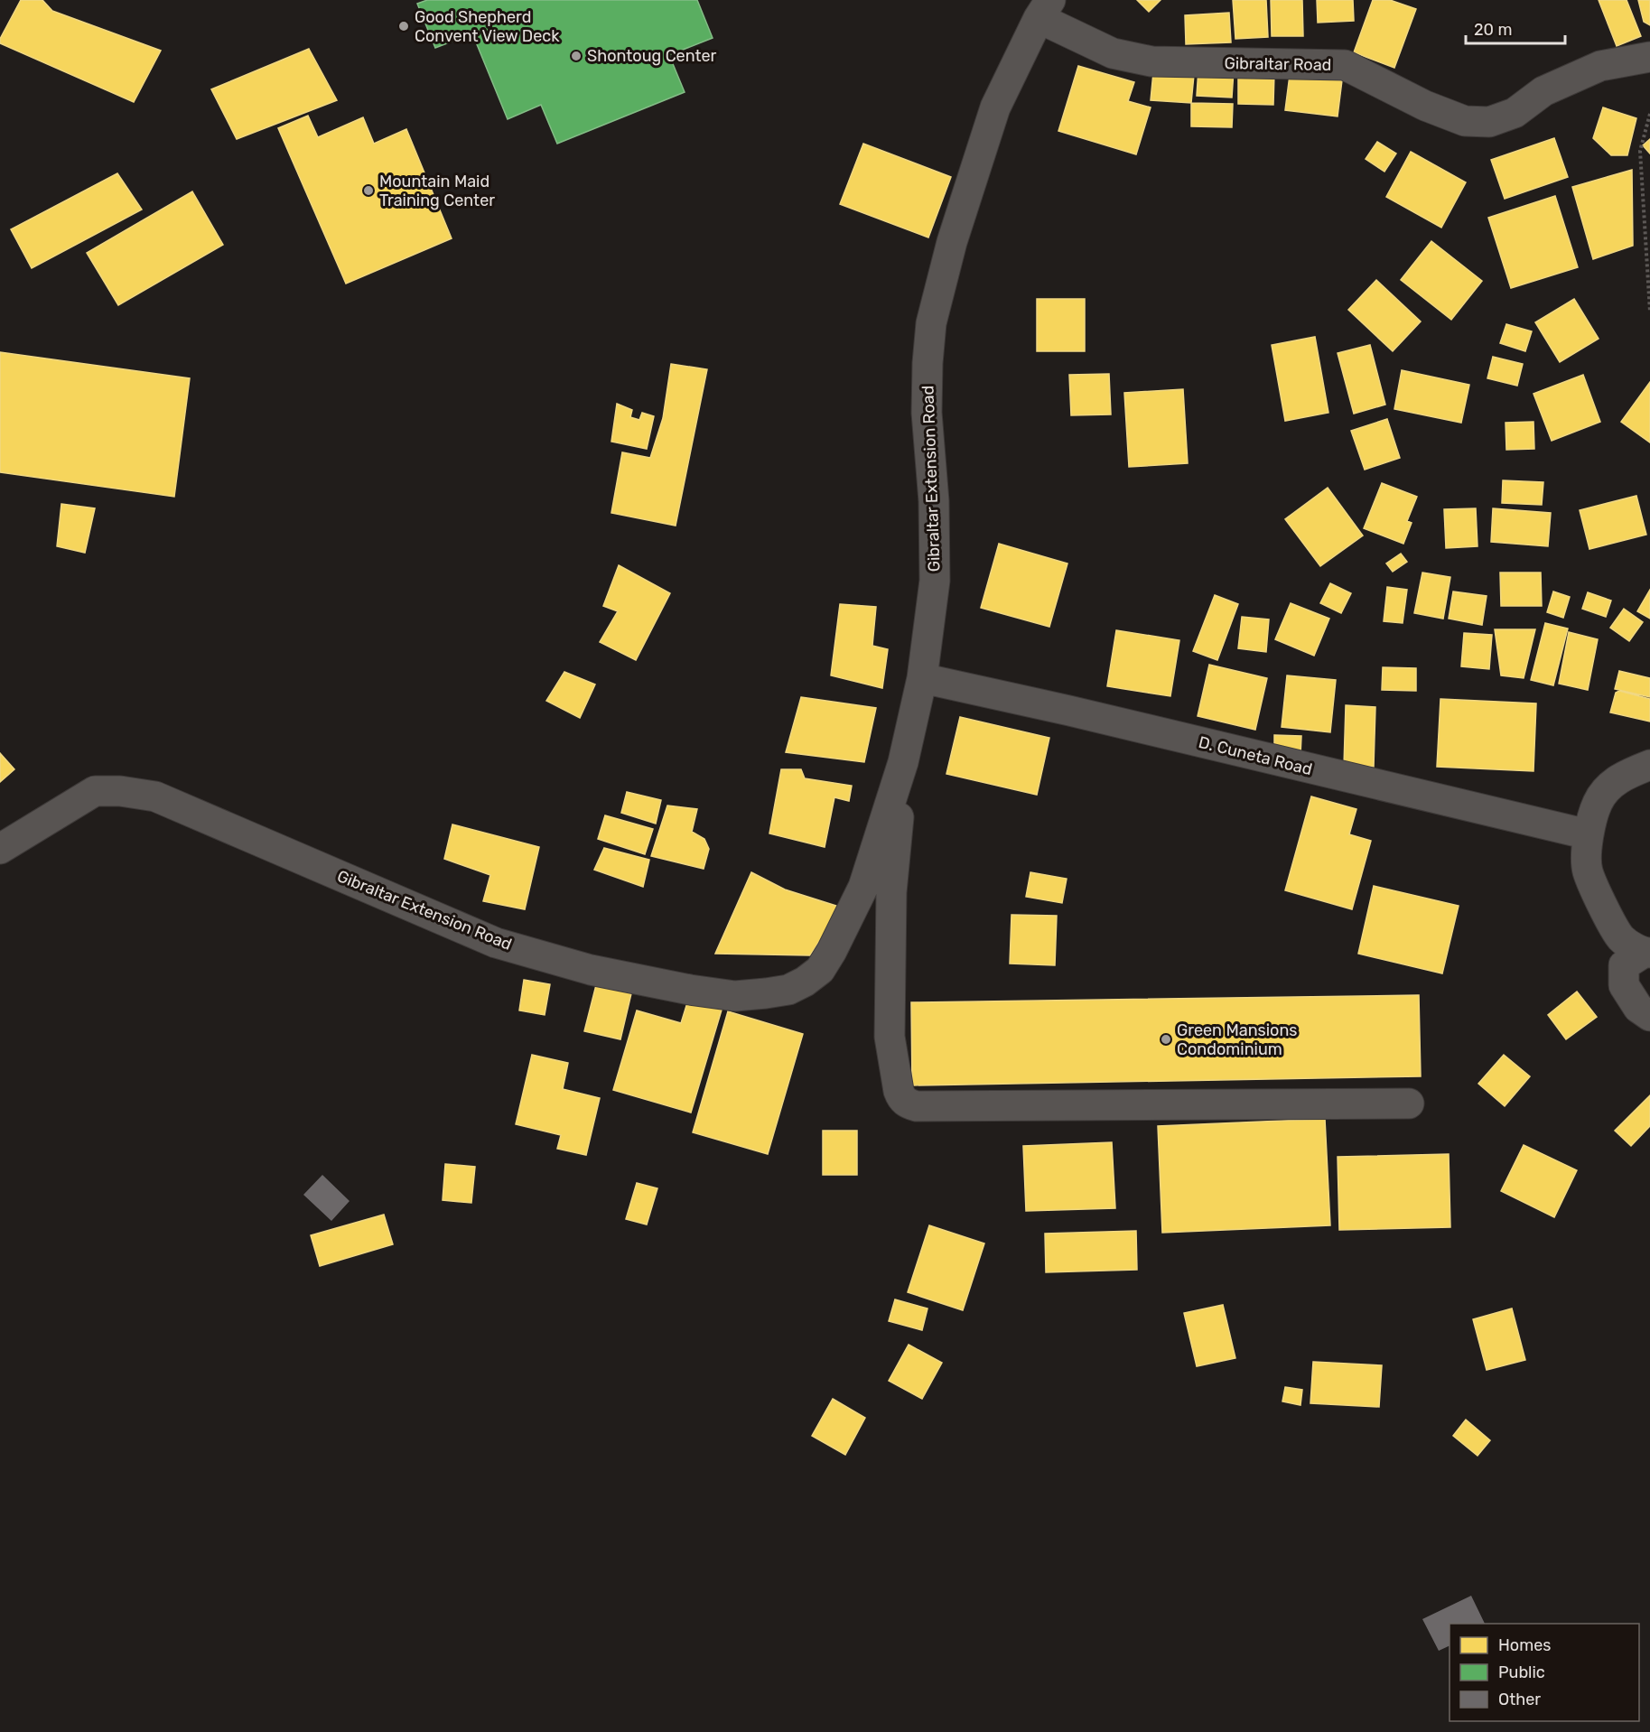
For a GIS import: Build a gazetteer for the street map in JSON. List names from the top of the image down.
{
  "streets": {
    "street": ["Gibraltar Road", "Gibraltar Extension Road", "D. Cuneta Road"]
  },
  "crossings": [
    ["Gibraltar Road", "Gibraltar Extension Road"],
    ["Gibraltar Extension Road", "D. Cuneta Road"]
  ],
  "places": [
    "Good Shepherd Convent View Deck",
    "Shontoug Center",
    "Mountain Maid Training Center",
    "Green Mansions Condominium"
  ],
  "legend": ["Homes", "Public", "Other"],
  "scale_bar": "20 m"
}
